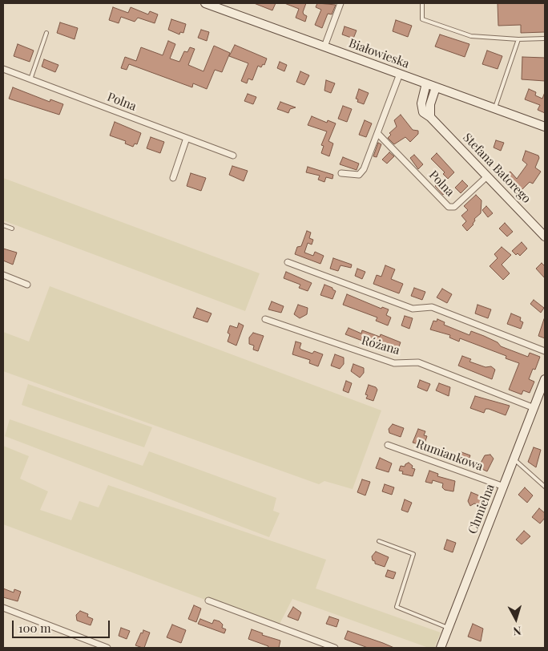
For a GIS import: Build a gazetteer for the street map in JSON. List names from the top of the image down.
{
  "streets": {
    "street": [
      "Białowieska",
      "Polna",
      "Stefana Batorego",
      "Różana",
      "Rumiankowa",
      "Chmielna"
    ]
  },
  "crossings": [
    ["Białowieska", "Stefana Batorego"],
    ["Polna", "Stefana Batorego"],
    ["Różana", "Chmielna"],
    ["Rumiankowa", "Chmielna"]
  ],
  "scale_bar": "100 m",
  "north": "bottom"
}
